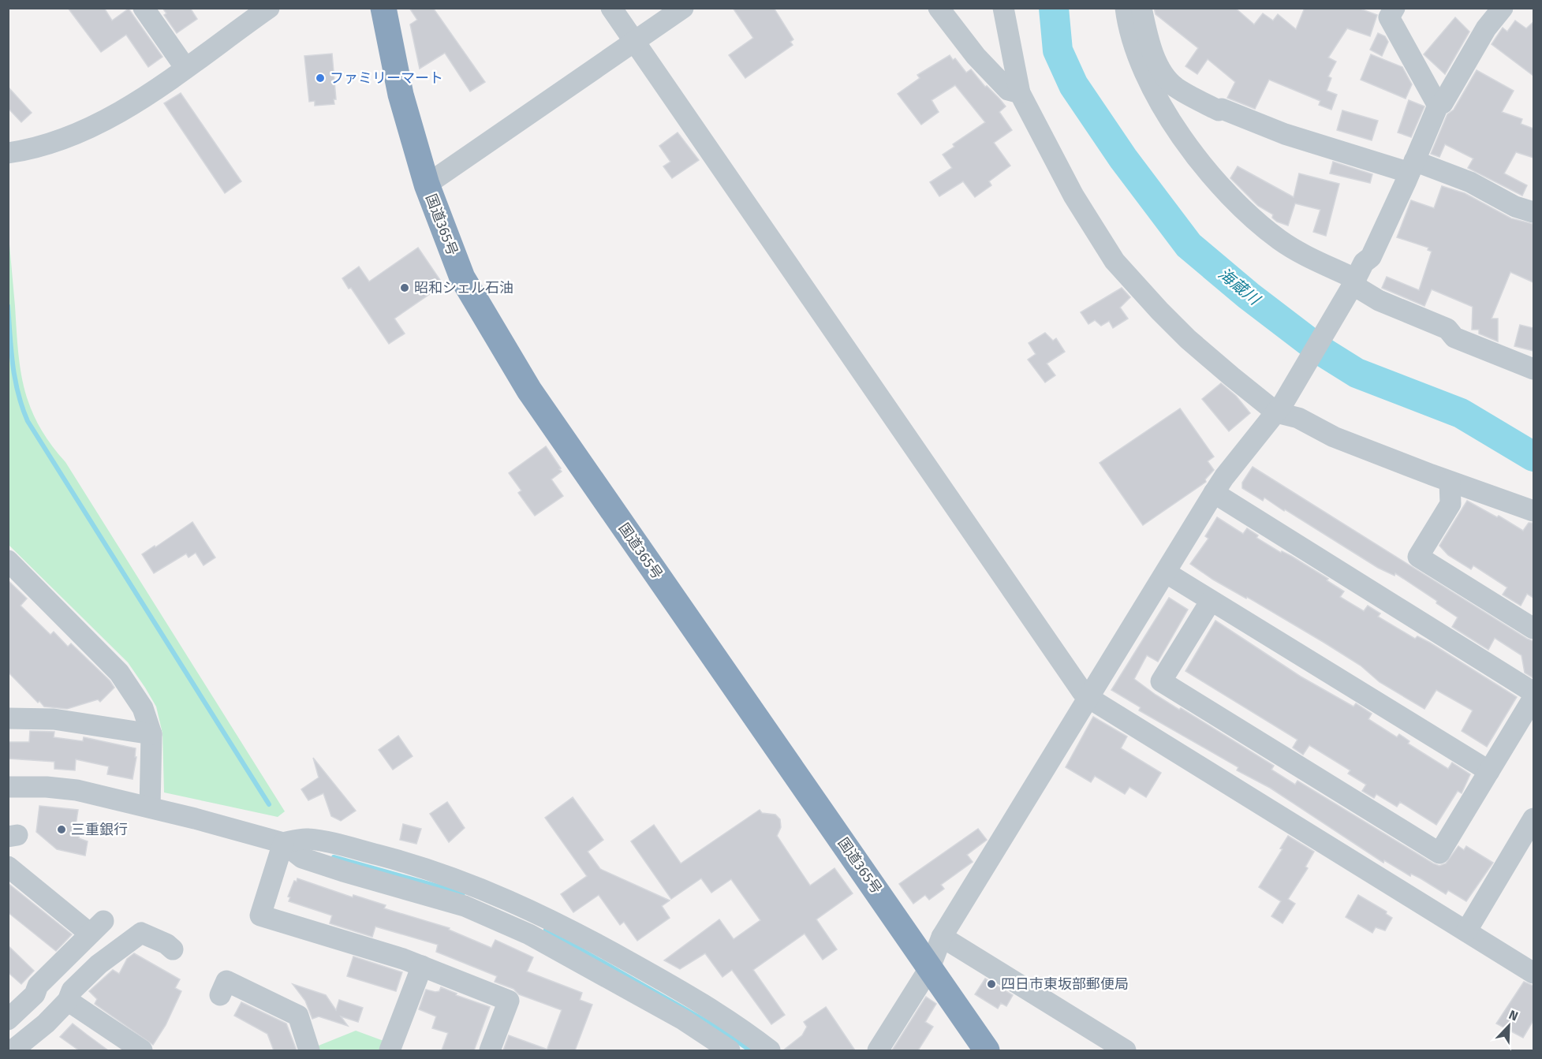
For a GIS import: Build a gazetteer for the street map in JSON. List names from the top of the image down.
{
  "streets": {
    "highway": ["国道365号"]
  },
  "water": ["海蔵川"],
  "places": [
    "ファミリーマート",
    "昭和シェル石油",
    "三重銀行",
    "四日市東坂部郵便局"
  ],
  "north": "top right"
}
